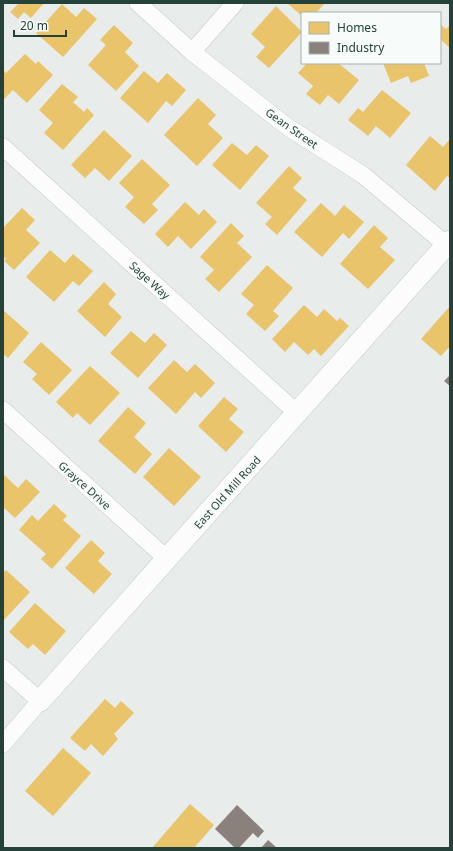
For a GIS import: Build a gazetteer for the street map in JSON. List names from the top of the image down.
{
  "streets": {
    "street": [
      "Gean Street",
      "Sage Way",
      "Grayce Drive",
      "East Old Mill Road"
    ]
  },
  "crossings": [
    ["Gean Street", "East Old Mill Road"],
    ["Sage Way", "East Old Mill Road"],
    ["Grayce Drive", "East Old Mill Road"]
  ],
  "legend": ["Homes", "Industry"],
  "scale_bar": "20 m"
}
